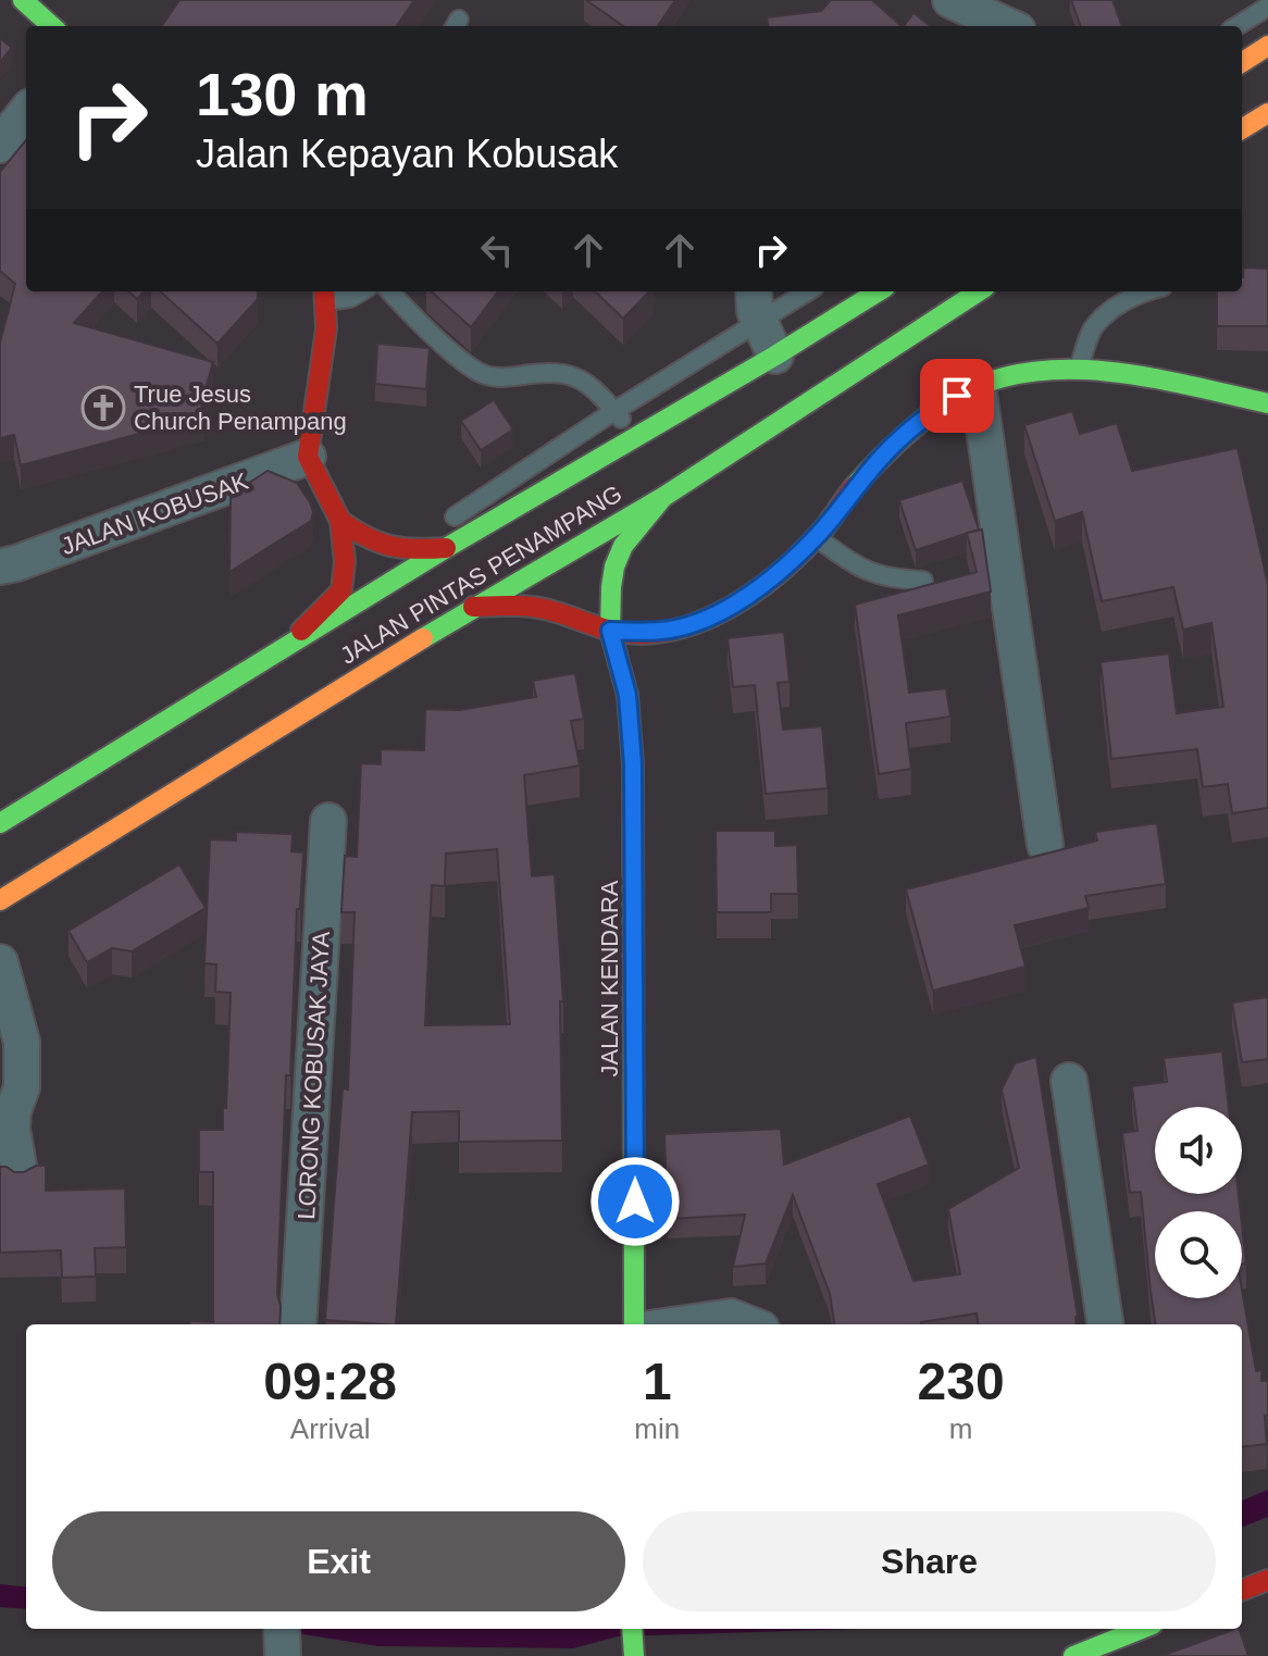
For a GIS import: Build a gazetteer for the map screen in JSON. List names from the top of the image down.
{
  "streets": {
    "street": [
      "JALAN KOBUSAK",
      "JALAN PINTAS PENAMPANG",
      "JALAN KENDARA",
      "LORONG KOBUSAK JAYA"
    ]
  },
  "crossings": [
    ["JALAN PINTAS PENAMPANG", "JALAN KENDARA"]
  ],
  "places": {
    "church": ["True Jesus Church Penampang"]
  },
  "page": {
    "turn": ["130 m", "Jalan Kepayan Kobusak"],
    "eta": [
      "09:28",
      "Arrival",
      "1",
      "min",
      "230",
      "m"
    ],
    "buttons": ["Exit", "Share"]
  }
}
